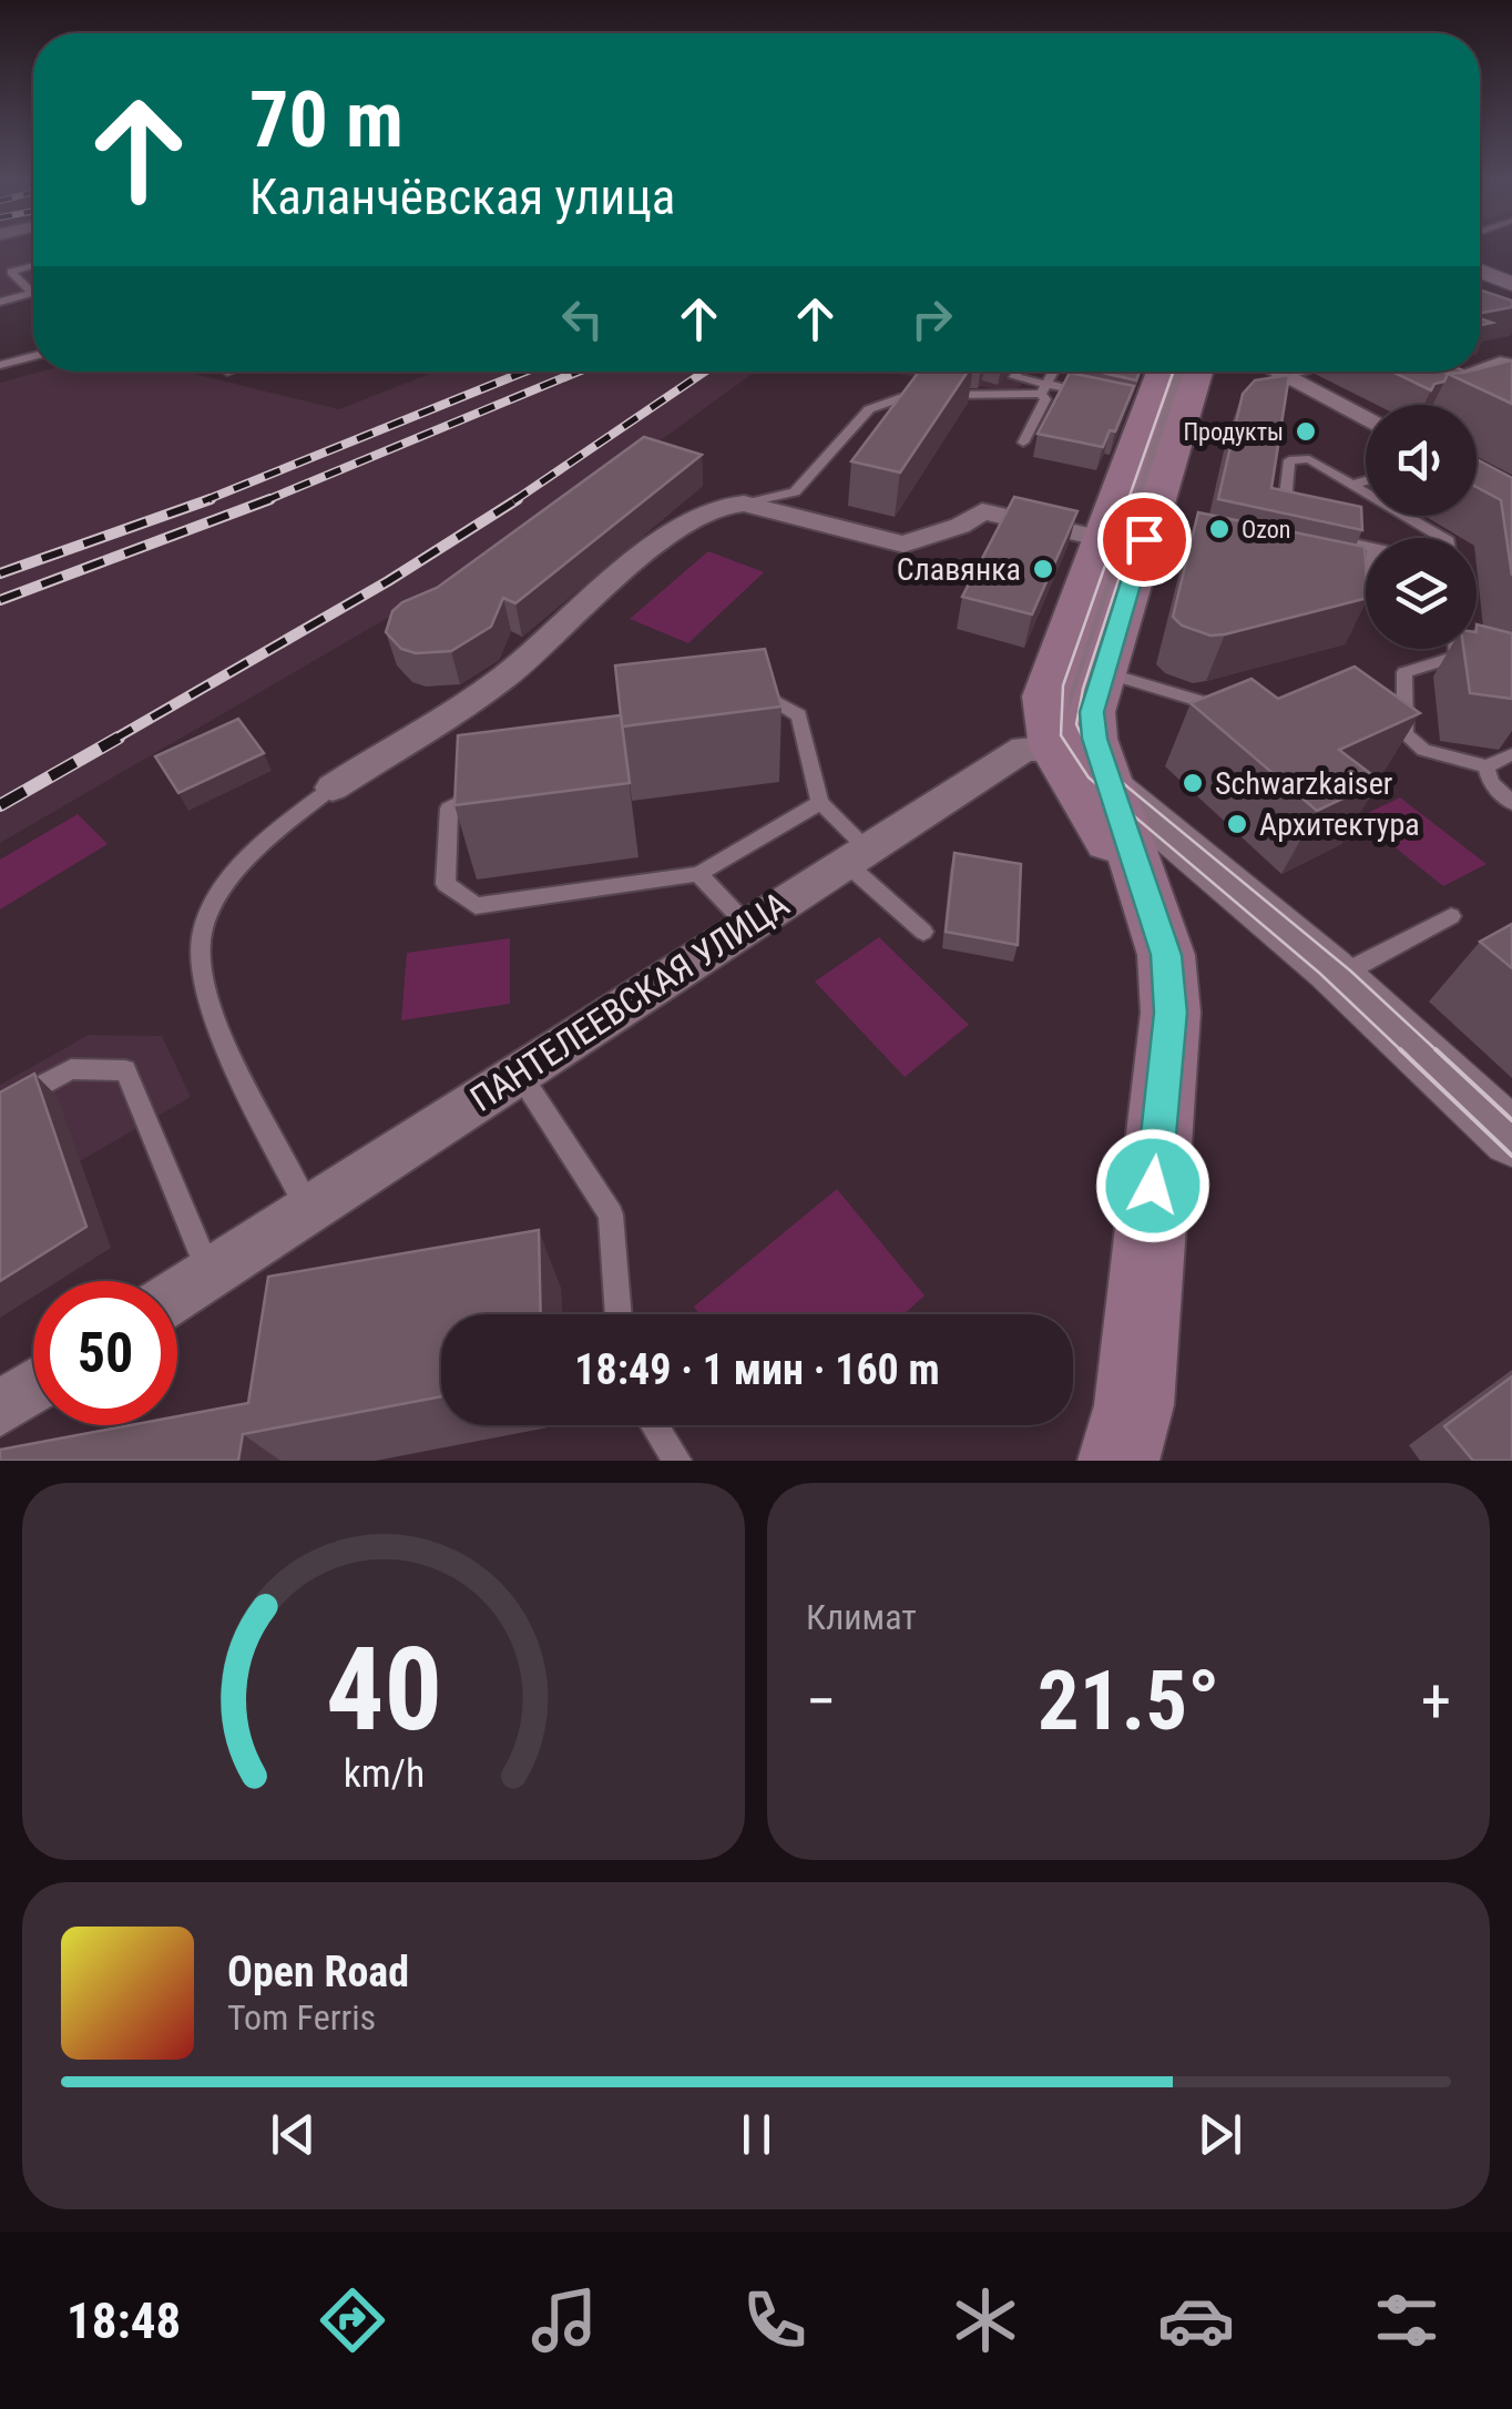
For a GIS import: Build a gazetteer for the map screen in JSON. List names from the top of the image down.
{
  "streets": {
    "street": ["ПАНТЕЛЕЕВСКАЯ УЛИЦА"]
  },
  "places": [
    "Продукты",
    "Ozon",
    "Славянка",
    "Schwarzkaiser",
    "Архитектура"
  ],
  "page": {
    "turn": ["70 m", "Каланчёвская улица"],
    "limit": "50",
    "trip": "18:49 · 1 мин · 160 m",
    "tile": "Климат",
    "heat": ["−", "21.5°", "+"],
    "song": ["Open Road", "Tom Ferris"],
    "tabs": "18:48",
    "gauge": ["40", "km/h"]
  }
}
